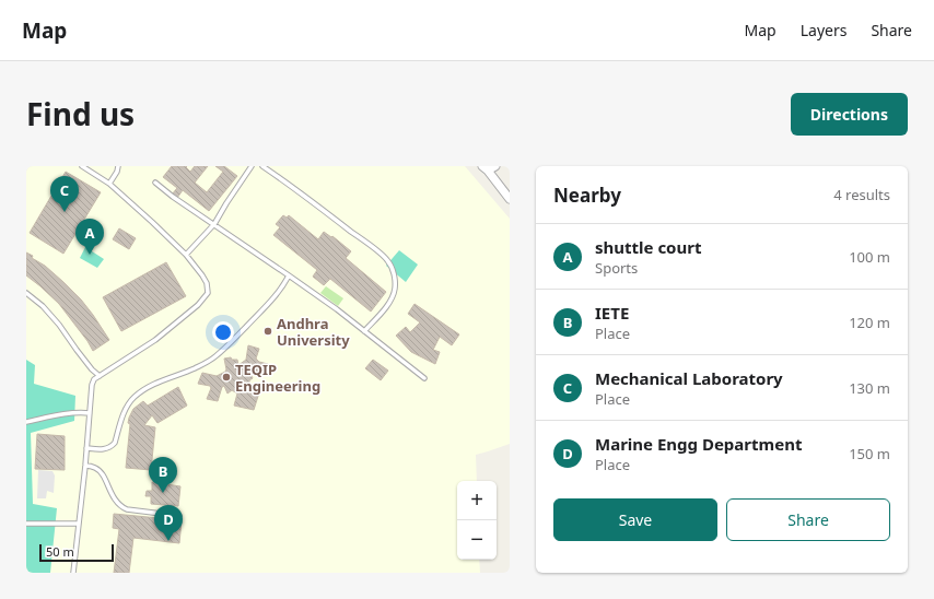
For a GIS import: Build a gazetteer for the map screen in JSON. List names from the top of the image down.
{
  "places": ["Andhra University", "TEQIP Engineering"],
  "scale_bar": "50 m",
  "page": {
    "header": "Map",
    "nav": ["Map", "Layers", "Share"],
    "title": "Find us",
    "buttons": [
      "Directions",
      ["Save", "Share"]
    ],
    "heading": ["Nearby", "4 results"],
    "pins": [
      "C",
      "A",
      "B",
      "D"
    ],
    "list": [
      {
        "mark": "A",
        "name": "shuttle court",
        "note": "Sports",
        "value": "100 m"
      },
      {
        "mark": "B",
        "name": "IETE",
        "note": "Place",
        "value": "120 m"
      },
      {
        "mark": "C",
        "name": "Mechanical Laboratory",
        "note": "Place",
        "value": "130 m"
      },
      {
        "mark": "D",
        "name": "Marine Engg Department",
        "note": "Place",
        "value": "150 m"
      }
    ],
    "map_buttons": ["+", "−"],
    "scale": "50 m"
  }
}
